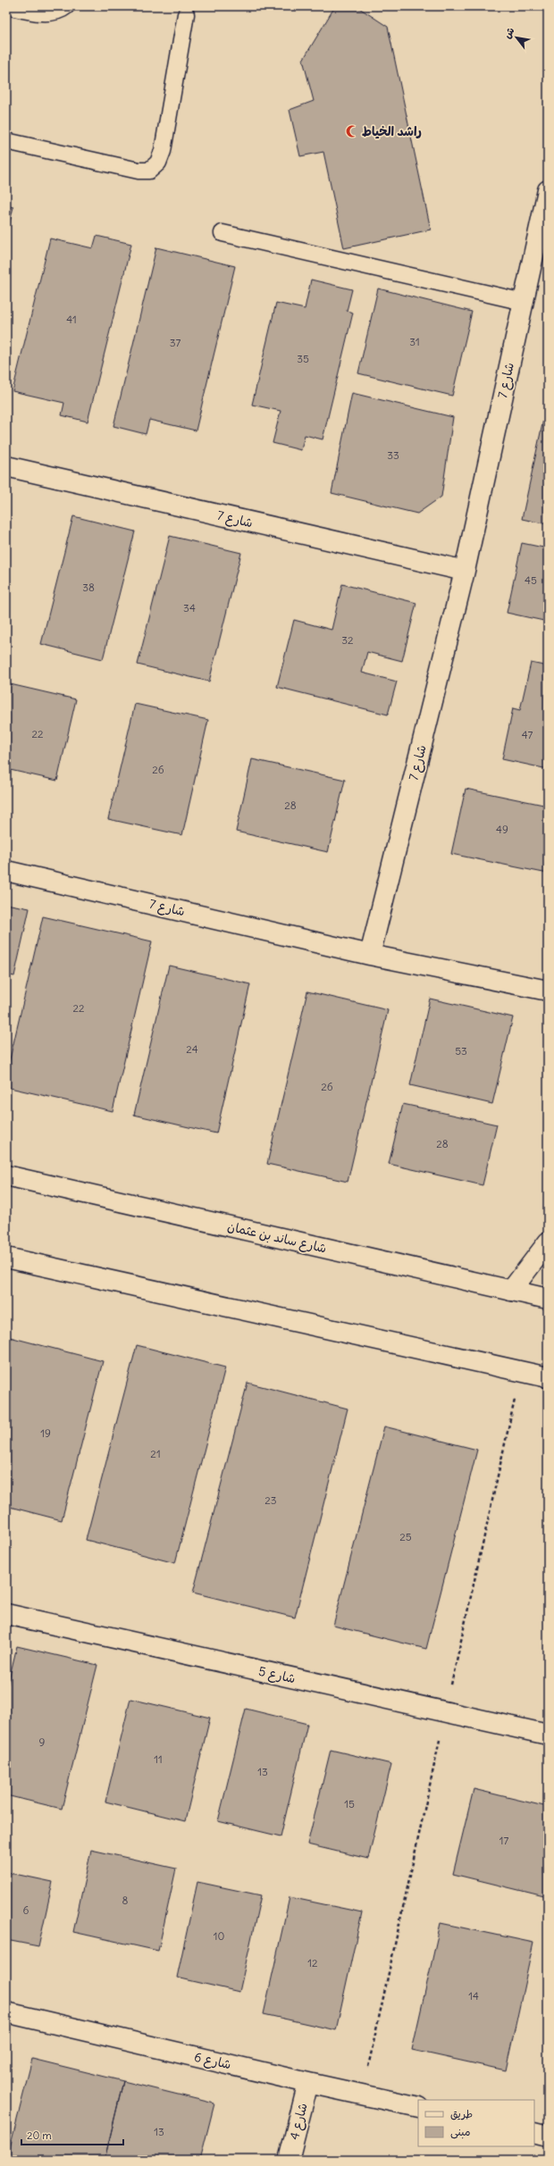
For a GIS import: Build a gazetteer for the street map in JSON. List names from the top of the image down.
{
  "streets": {
    "street": [
      "شارع 7",
      "شارع ساند بن عثمان",
      "شارع 5",
      "شارع 6",
      "شارع 4"
    ]
  },
  "crossings": [
    ["شارع 6", "شارع 4"]
  ],
  "places": {
    "mosque": ["راشد الخياط"]
  },
  "house_numbers": [
    "41",
    "31",
    "37",
    "35",
    "33",
    "45",
    "38",
    "34",
    "32",
    "22",
    "47",
    "26",
    "28",
    "49",
    "22",
    "24",
    "53",
    "26",
    "28",
    "19",
    "21",
    "23",
    "25",
    "9",
    "11",
    "13",
    "15",
    "17",
    "8",
    "6",
    "10",
    "12",
    "14",
    "13"
  ],
  "legend": ["طريق", "مبنى"],
  "scale_bar": "20 m",
  "north": "top left"
}
